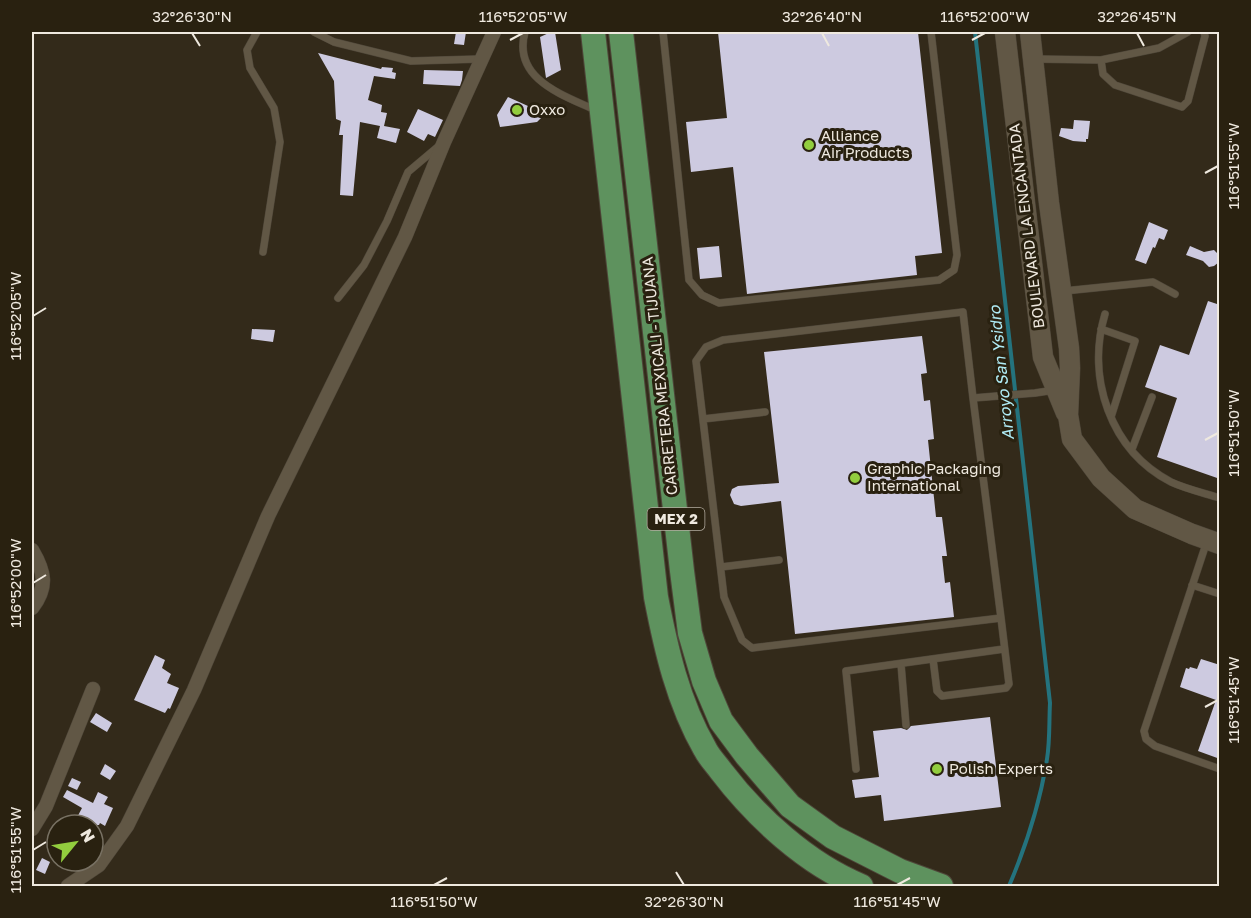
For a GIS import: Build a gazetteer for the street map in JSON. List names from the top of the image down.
{
  "streets": {
    "highway": ["CARRETERA MEXICALI - TIJUANA", "MEX 2"],
    "main road": ["BOULEVARD LA ENCANTADA"]
  },
  "water": ["Arroyo San Ysidro"],
  "places": [
    "Oxxo",
    "Alliance Air Products",
    "Graphic Packaging International",
    "Polish Experts"
  ],
  "north": "top right",
  "coordinates": [
    "32°26'30\"N",
    "116°52'05\"W",
    "32°26'40\"N",
    "116°52'00\"W",
    "32°26'45\"N",
    "116°51'55\"W",
    "116°51'50\"W",
    "116°51'45\"W"
  ]
}
